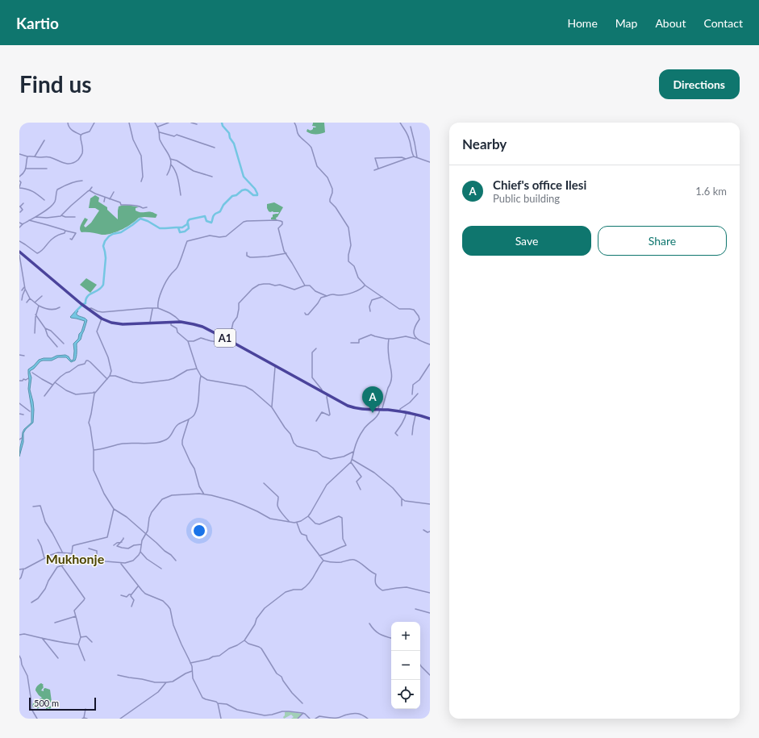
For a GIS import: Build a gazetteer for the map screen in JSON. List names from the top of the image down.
{
  "streets": {
    "highway": ["A1"]
  },
  "districts": ["Mukhonje"],
  "scale_bar": "500 m",
  "page": {
    "header": "Kartio",
    "nav": [
      "Home",
      "Map",
      "About",
      "Contact"
    ],
    "buttons": [
      "Directions",
      ["Save", "Share"]
    ],
    "title": "Find us",
    "heading": "Nearby",
    "list": [
      {
        "mark": "A",
        "name": "Chief's office Ilesi",
        "note": "Public building",
        "value": "1.6 km"
      }
    ],
    "pins": "A",
    "map_buttons": ["+", "−"],
    "scale": "500 m"
  }
}
